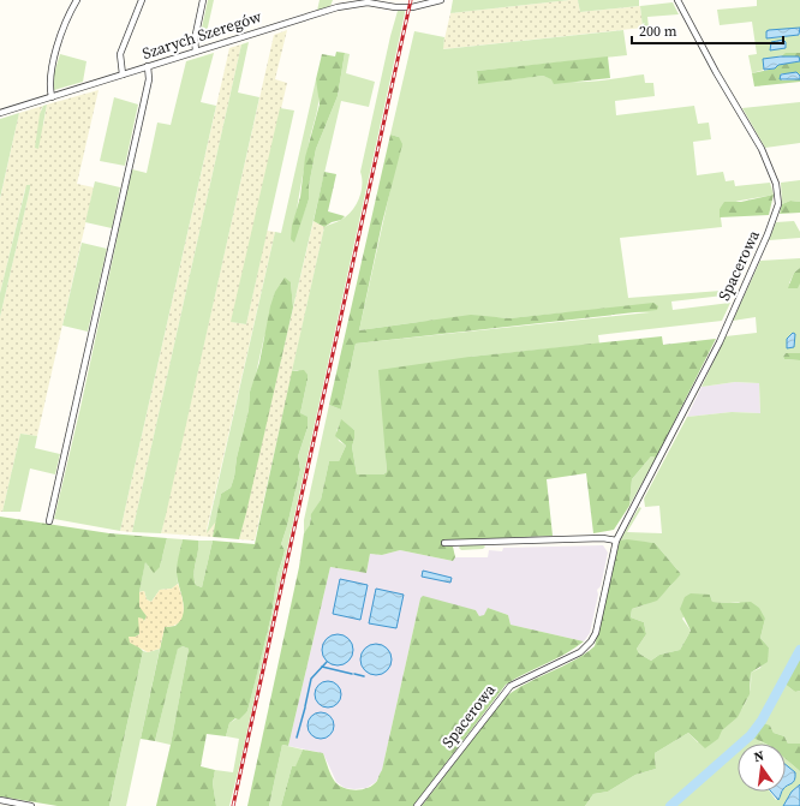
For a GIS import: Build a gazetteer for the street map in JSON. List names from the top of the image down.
{
  "streets": {
    "street": ["Szarych Szeregów", "Spacerowa"]
  },
  "scale_bar": "200 m",
  "north": "top"
}
